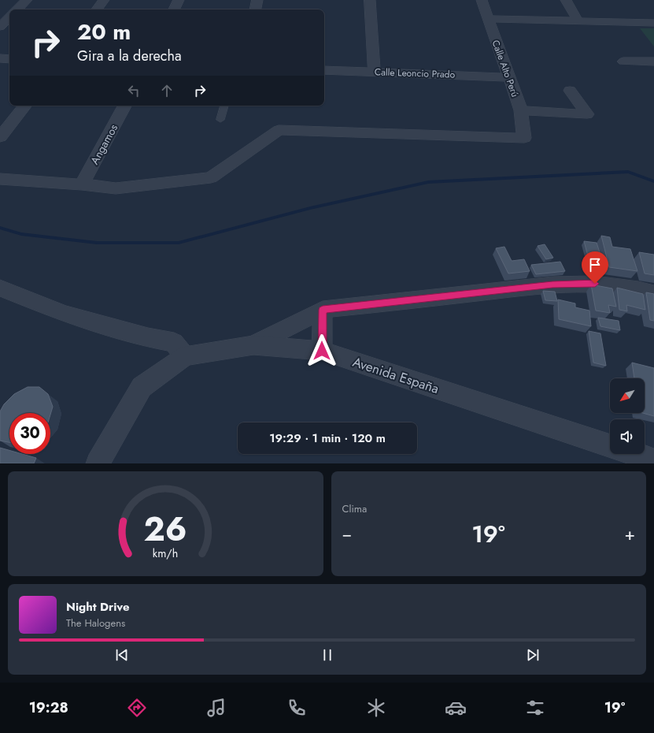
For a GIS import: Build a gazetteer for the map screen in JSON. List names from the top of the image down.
{
  "streets": {
    "street": [
      "Calle Alto Perú",
      "Calle Leoncio Prado",
      "Angamos",
      "Avenida España"
    ]
  },
  "crossings": [
    ["Calle Alto Perú", "Calle Leoncio Prado"],
    ["Calle Alto Perú", "Angamos"]
  ],
  "north": "bottom left",
  "page": {
    "turn": ["20 m", "Gira a la derecha"],
    "limit": "30",
    "trip": "19:29 · 1 min · 120 m",
    "tile": "Clima",
    "heat": ["−", "19°", "+"],
    "song": ["Night Drive", "The Halogens"],
    "tabs": ["19:28", "19°"],
    "gauge": ["26", "km/h"]
  }
}
